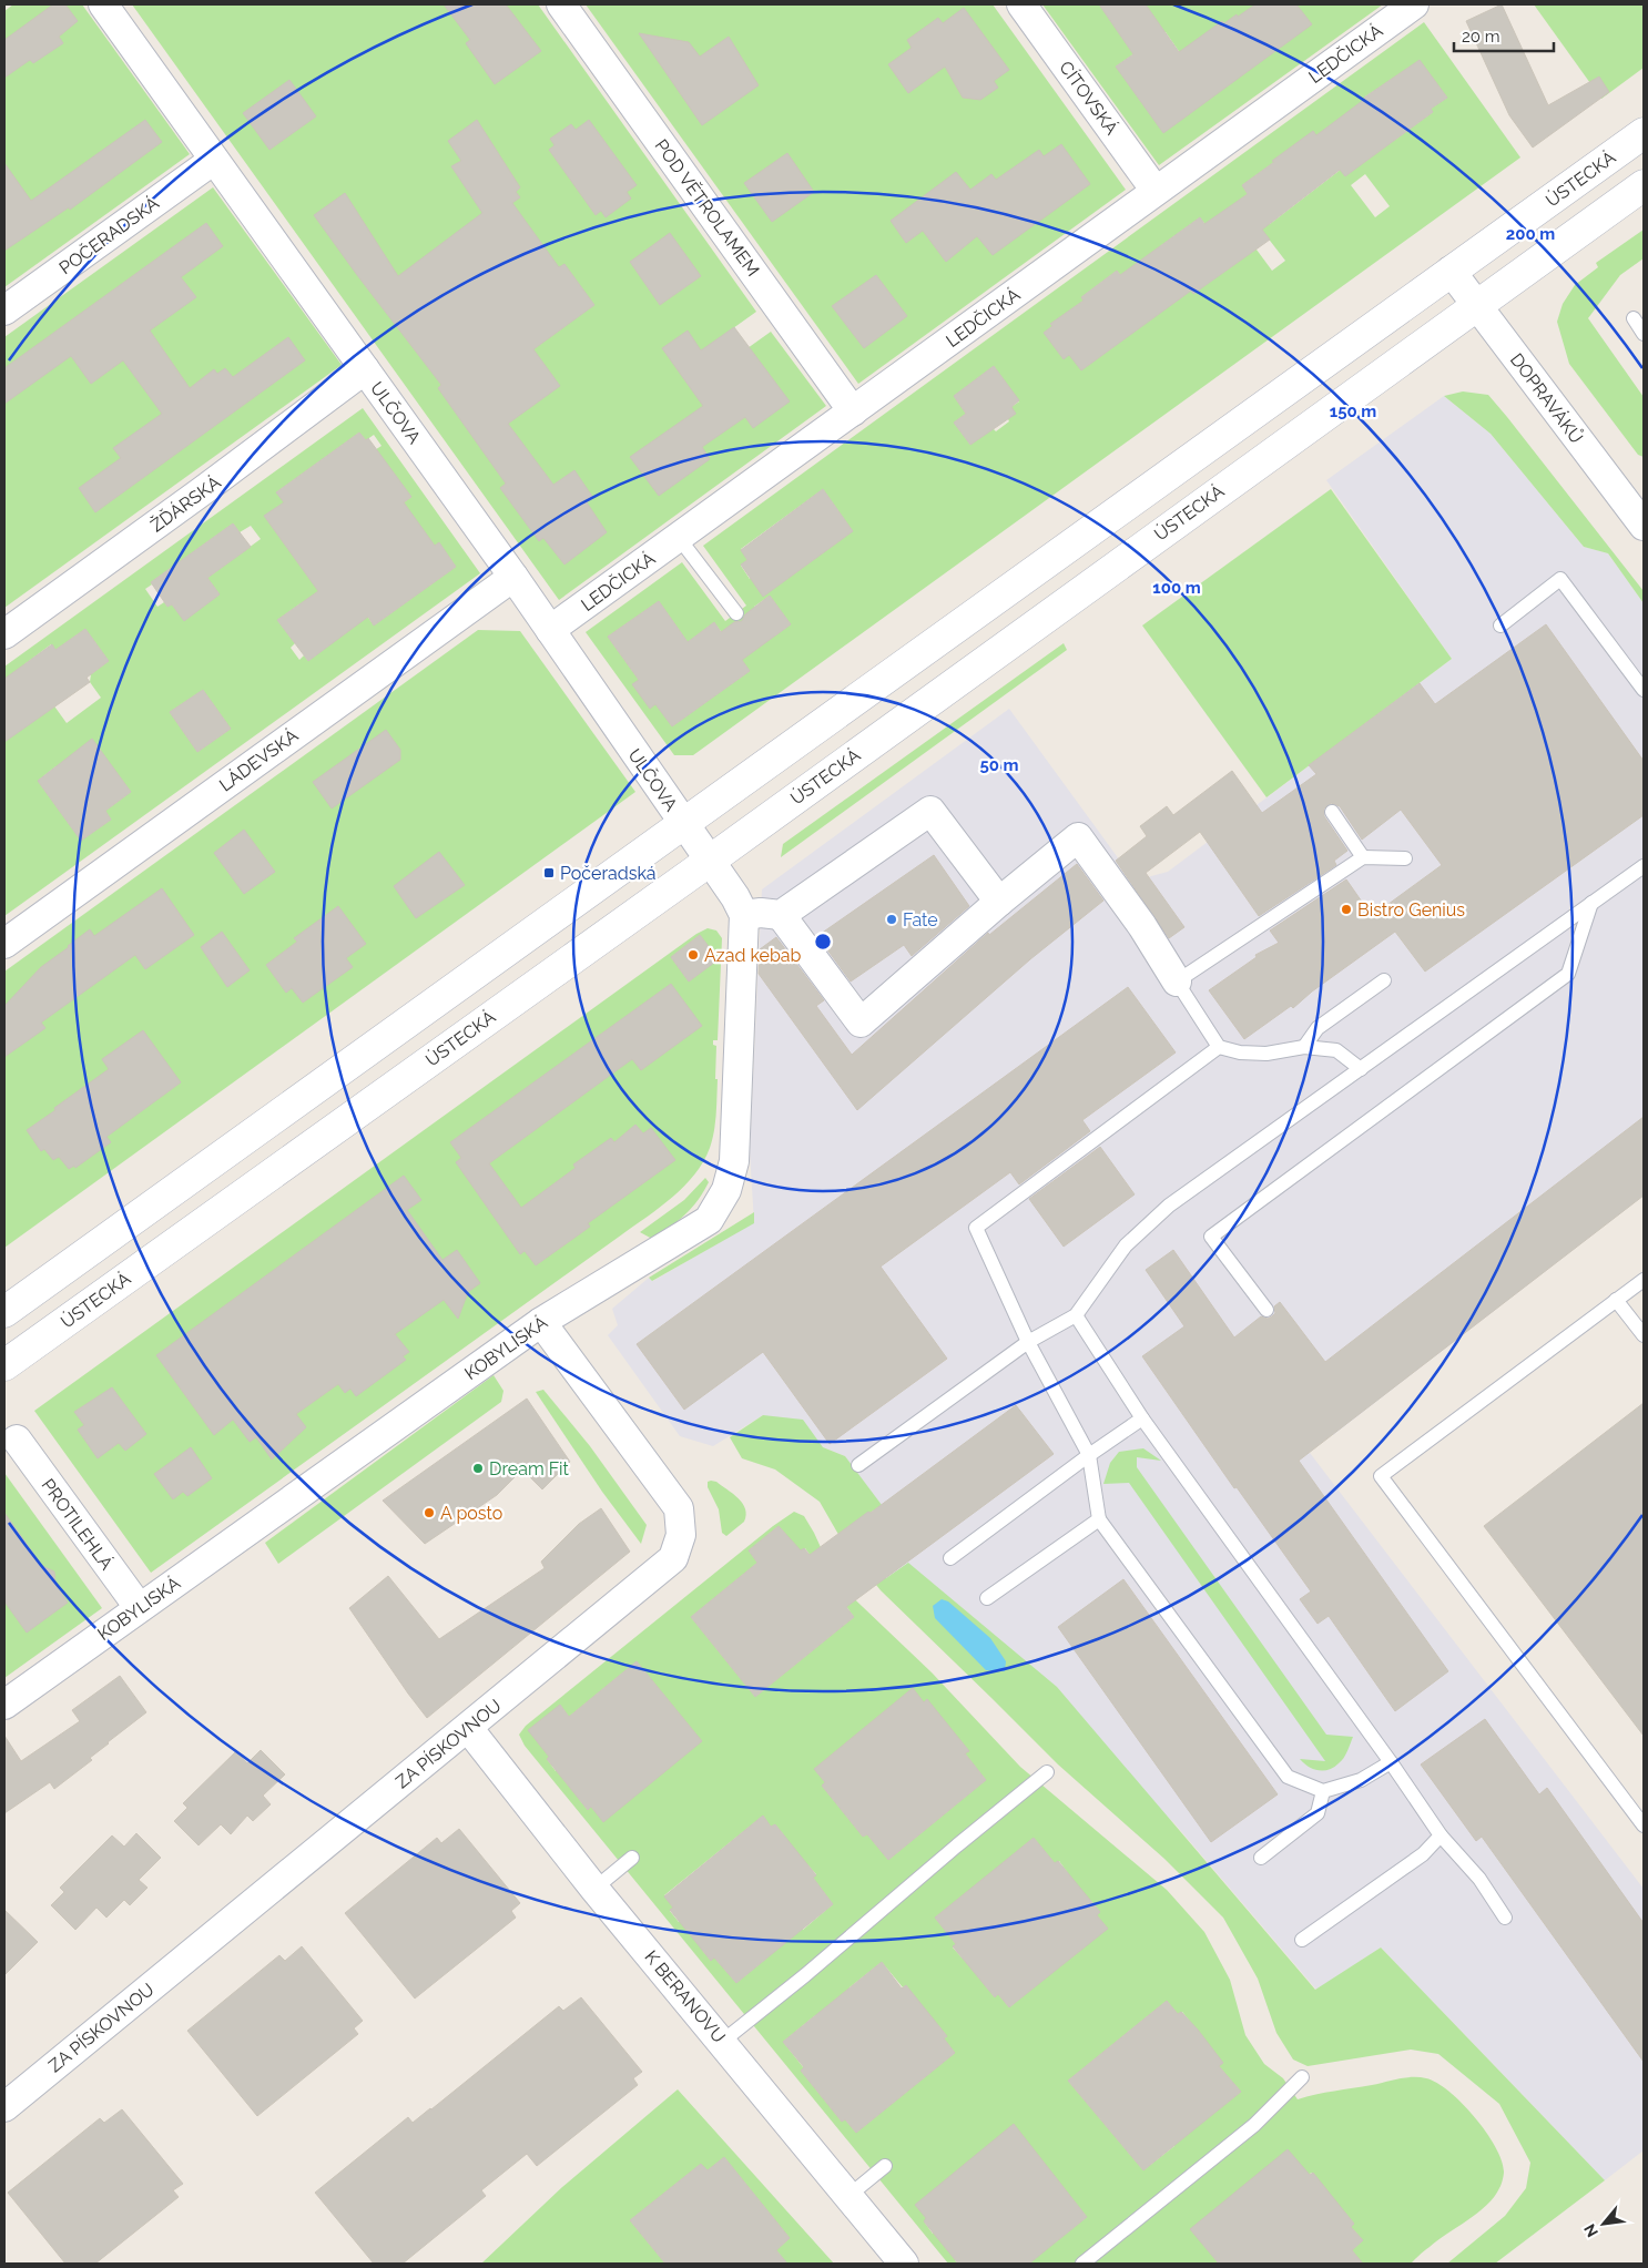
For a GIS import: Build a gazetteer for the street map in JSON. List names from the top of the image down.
{
  "streets": {
    "main road": ["ÚSTECKÁ"],
    "street": [
      "LEDČICKÁ",
      "CÍTOVSKÁ",
      "POD VĚTROLAMEM",
      "POČERADSKÁ",
      "DOPRAVÁKŮ",
      "ULČOVA",
      "ŽĎÁRSKÁ",
      "LÁDEVSKÁ",
      "KOBYLISKÁ",
      "PROTILEHLÁ",
      "ZA PÍSKOVNOU",
      "K BERANOVU"
    ]
  },
  "crossings": [
    ["LEDČICKÁ", "CÍTOVSKÁ"],
    ["LEDČICKÁ", "POD VĚTROLAMEM"],
    ["LEDČICKÁ", "ULČOVA"],
    ["ÚSTECKÁ", "DOPRAVÁKŮ"],
    ["ÚSTECKÁ", "ULČOVA"],
    ["POČERADSKÁ", "ULČOVA"],
    ["ULČOVA", "ŽĎÁRSKÁ"],
    ["ULČOVA", "LÁDEVSKÁ"],
    ["KOBYLISKÁ", "PROTILEHLÁ"],
    ["KOBYLISKÁ", "ZA PÍSKOVNOU"],
    ["ZA PÍSKOVNOU", "K BERANOVU"]
  ],
  "places": {
    "transit": ["Počeradská"],
    "other": [
      "Bistro Genius",
      "Fate",
      "Azad kebab",
      "Dream Fit",
      "A posto"
    ]
  },
  "scale_bar": "20 m",
  "north": "bottom left",
  "rings": [
    "200 m",
    "150 m",
    "100 m",
    "50 m"
  ]
}
